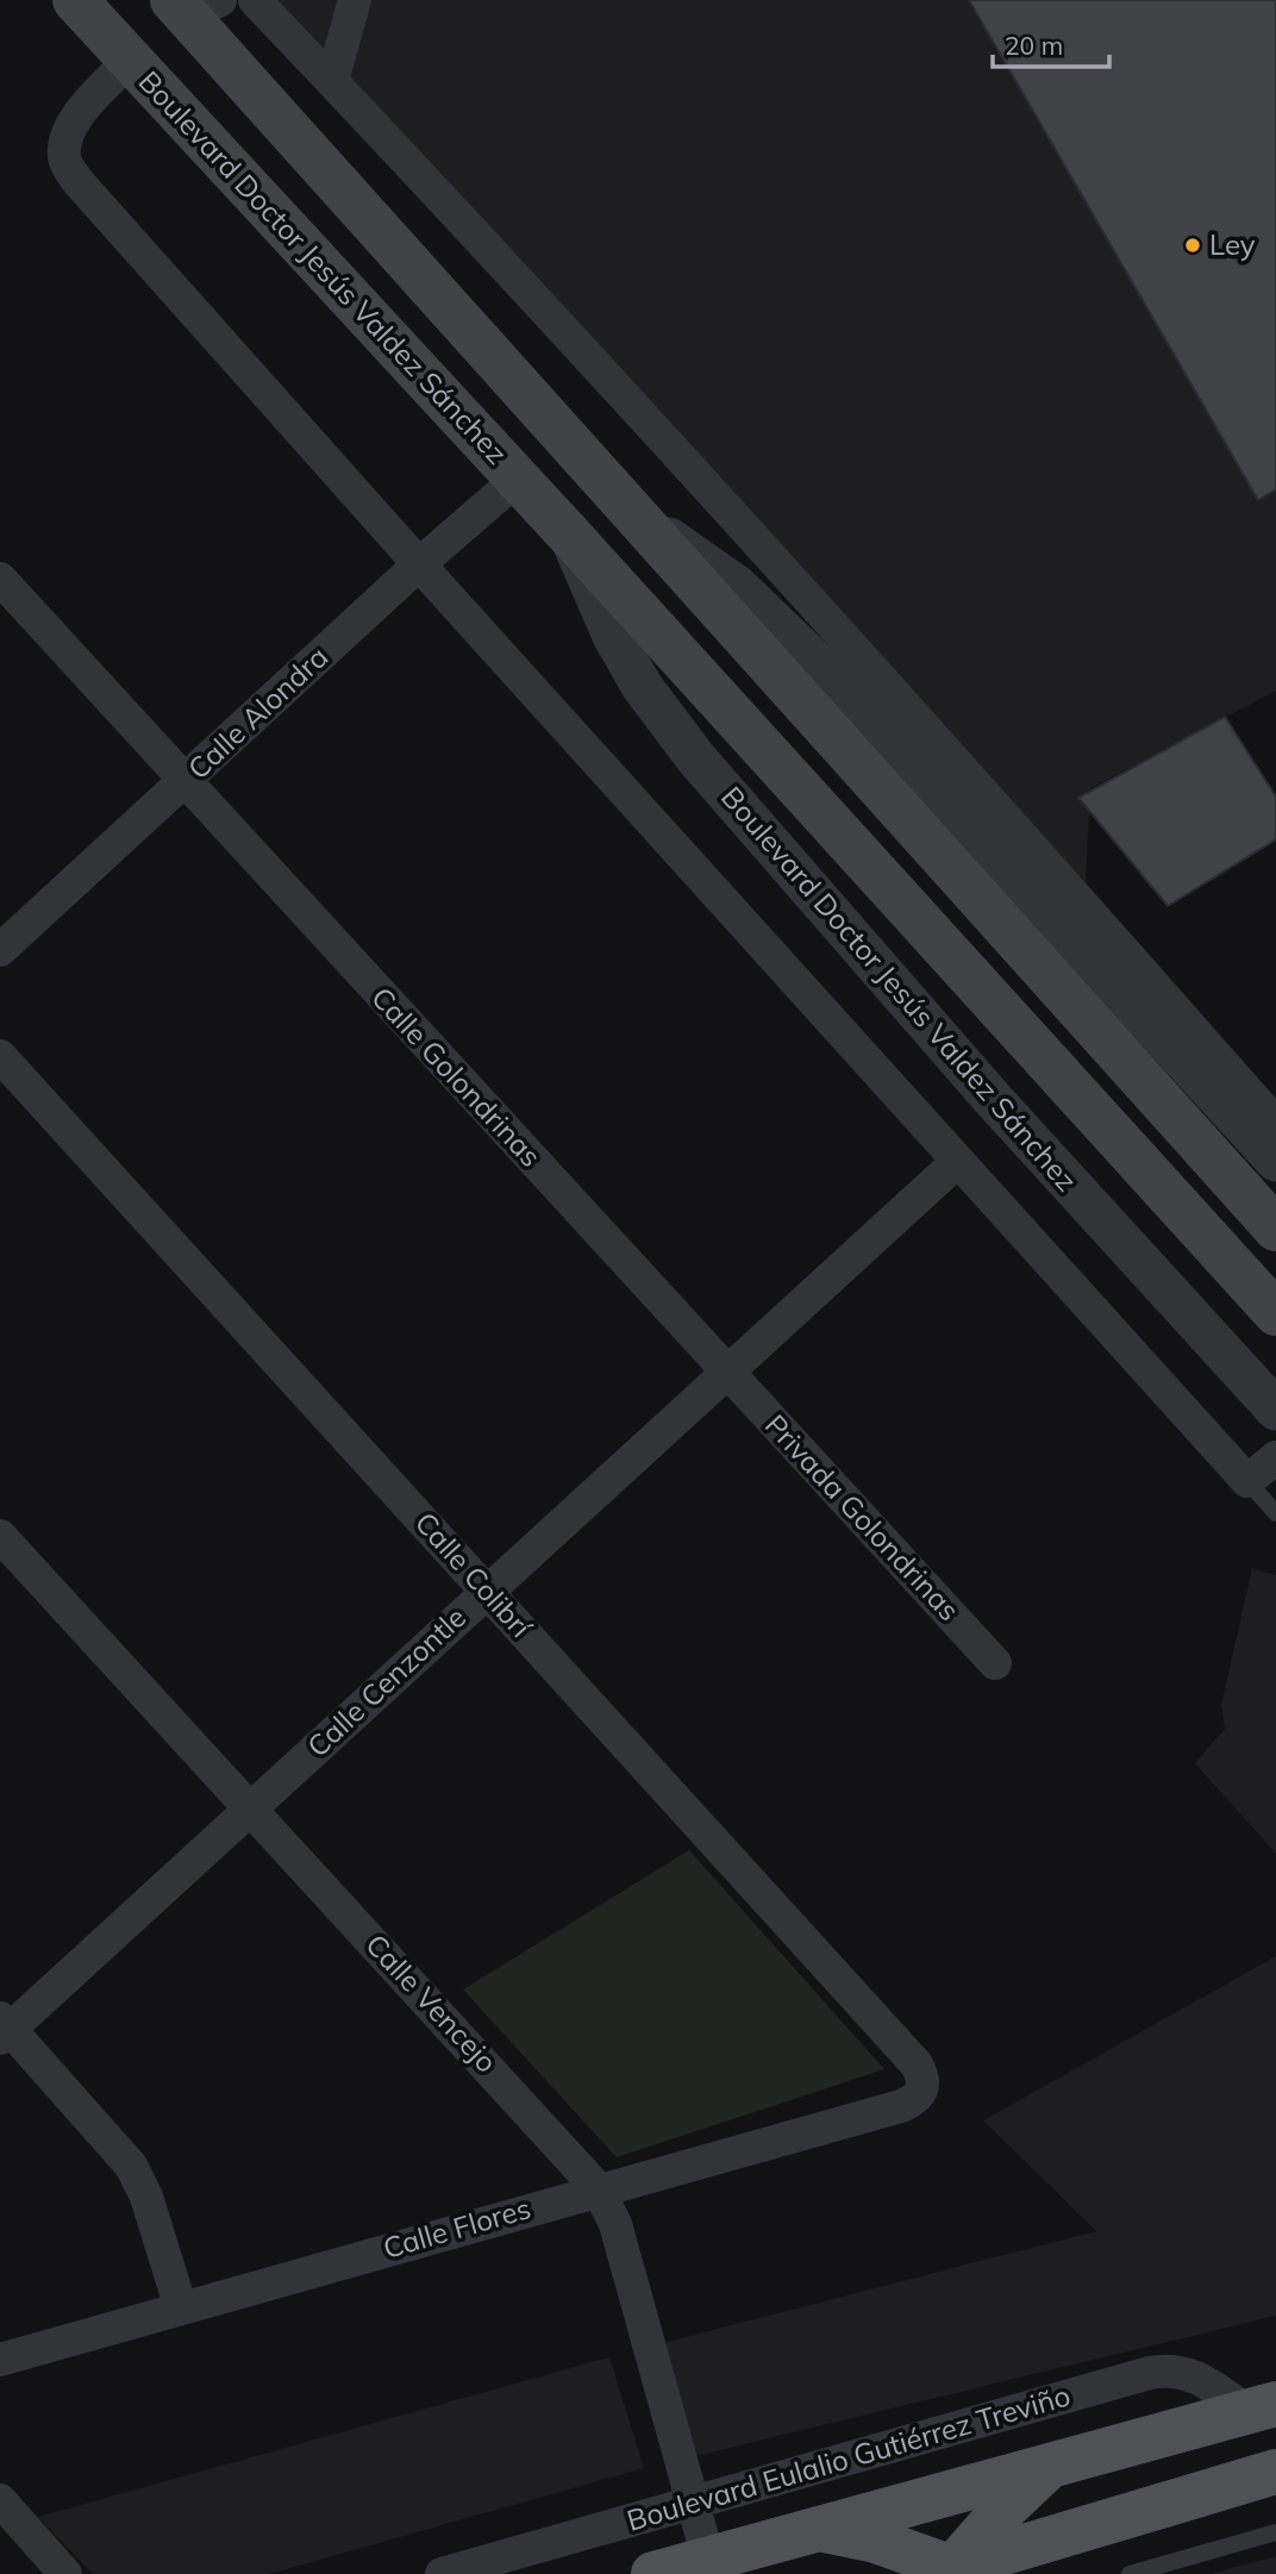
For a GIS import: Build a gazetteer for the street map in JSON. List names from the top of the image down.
{
  "streets": {
    "main road": ["Boulevard Doctor Jesús Valdez Sánchez", "Boulevard Eulalio Gutiérrez Treviño"],
    "street": [
      "Calle Alondra",
      "Calle Golondrinas",
      "Privada Golondrinas",
      "Calle Colibrí",
      "Calle Cenzontle",
      "Calle Vencejo",
      "Calle Flores"
    ]
  },
  "crossings": [
    ["Boulevard Doctor Jesús Valdez Sánchez", "Calle Alondra"],
    ["Calle Alondra", "Calle Golondrinas"],
    ["Calle Golondrinas", "Privada Golondrinas"],
    ["Calle Golondrinas", "Calle Cenzontle"],
    ["Privada Golondrinas", "Calle Cenzontle"],
    ["Calle Colibrí", "Calle Cenzontle"],
    ["Calle Colibrí", "Calle Flores"],
    ["Calle Cenzontle", "Calle Vencejo"],
    ["Calle Vencejo", "Calle Flores"],
    ["Calle Vencejo", "Boulevard Eulalio Gutiérrez Treviño"]
  ],
  "places": ["Ley"],
  "scale_bar": "20 m"
}
